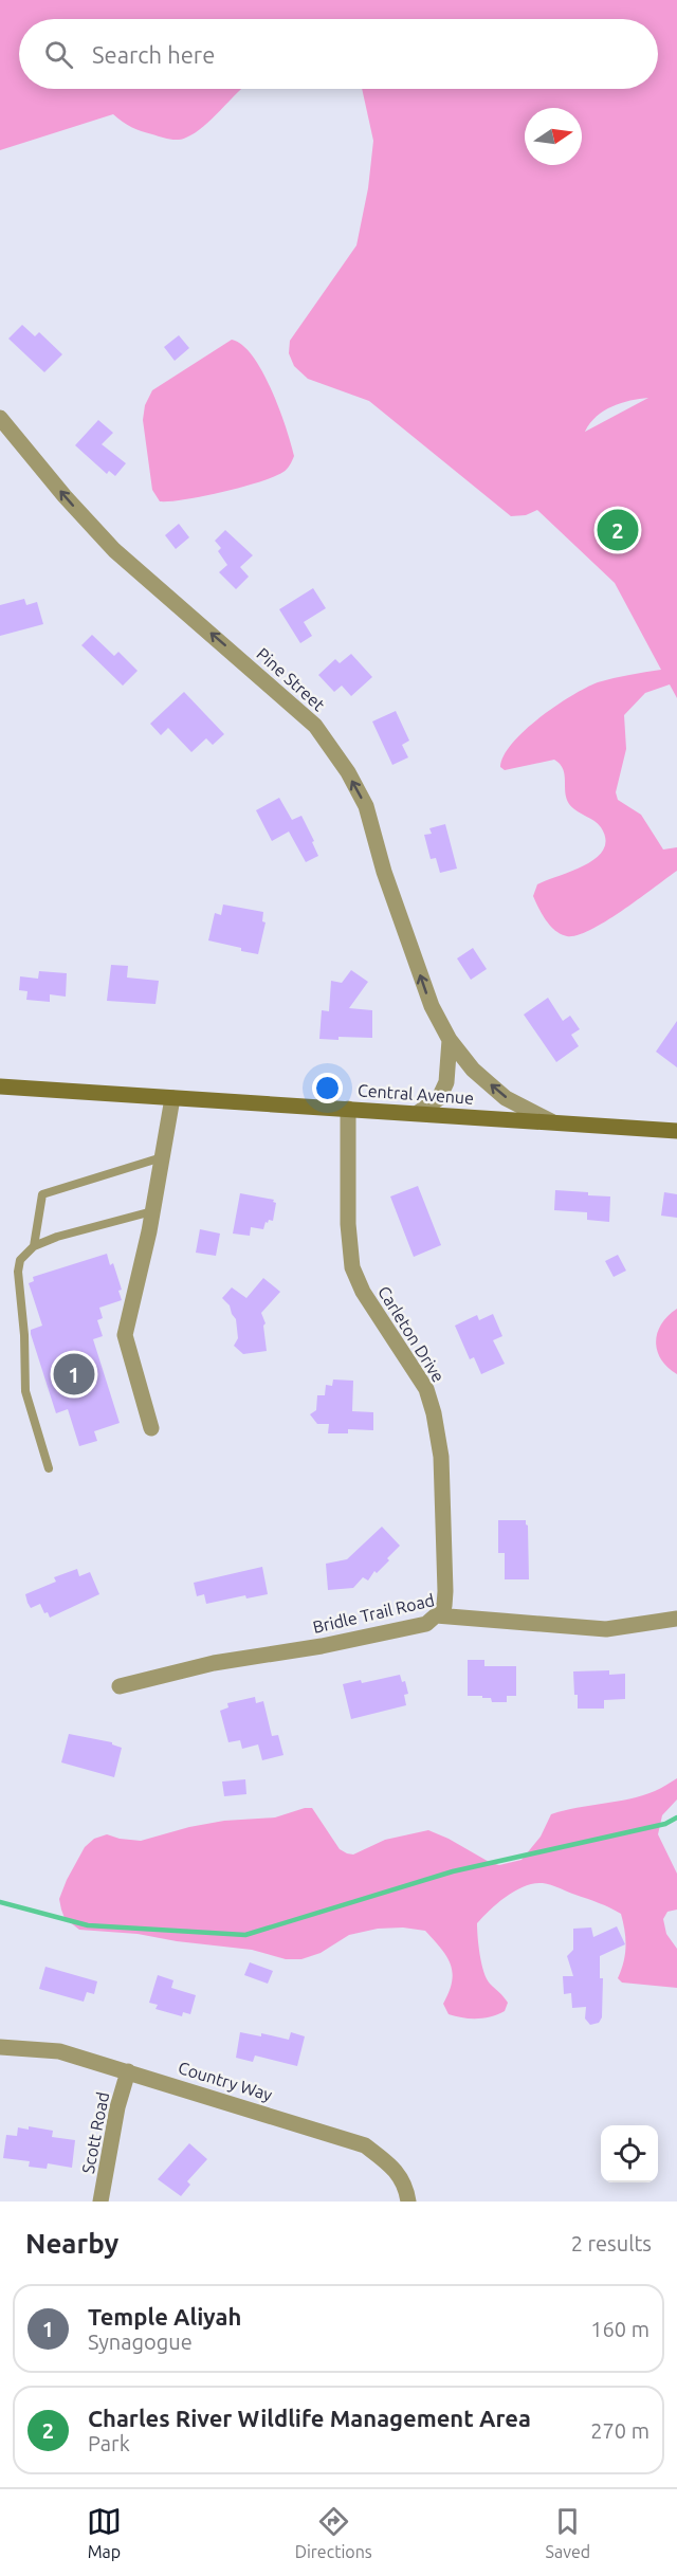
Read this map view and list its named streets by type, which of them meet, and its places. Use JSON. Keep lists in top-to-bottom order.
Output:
{
  "streets": {
    "main road": ["Central Avenue"],
    "street": [
      "Pine Street",
      "Carleton Drive",
      "Bridle Trail Road",
      "Country Way",
      "Scott Road"
    ]
  },
  "crossings": [
    ["Pine Street", "Central Avenue"],
    ["Central Avenue", "Carleton Drive"],
    ["Carleton Drive", "Bridle Trail Road"],
    ["Country Way", "Scott Road"]
  ],
  "one_way": ["Pine Street"],
  "north": "right",
  "page": {
    "search": "Search here",
    "pins": ["2", "1"],
    "heading": ["Nearby", "2 results"],
    "list": [
      {
        "mark": "1",
        "name": "Temple Aliyah",
        "note": "Synagogue",
        "value": "160 m"
      },
      {
        "mark": "2",
        "name": "Charles River Wildlife Management Area",
        "note": "Park",
        "value": "270 m"
      }
    ],
    "nav": ["Map", "Directions", "Saved"]
  }
}
